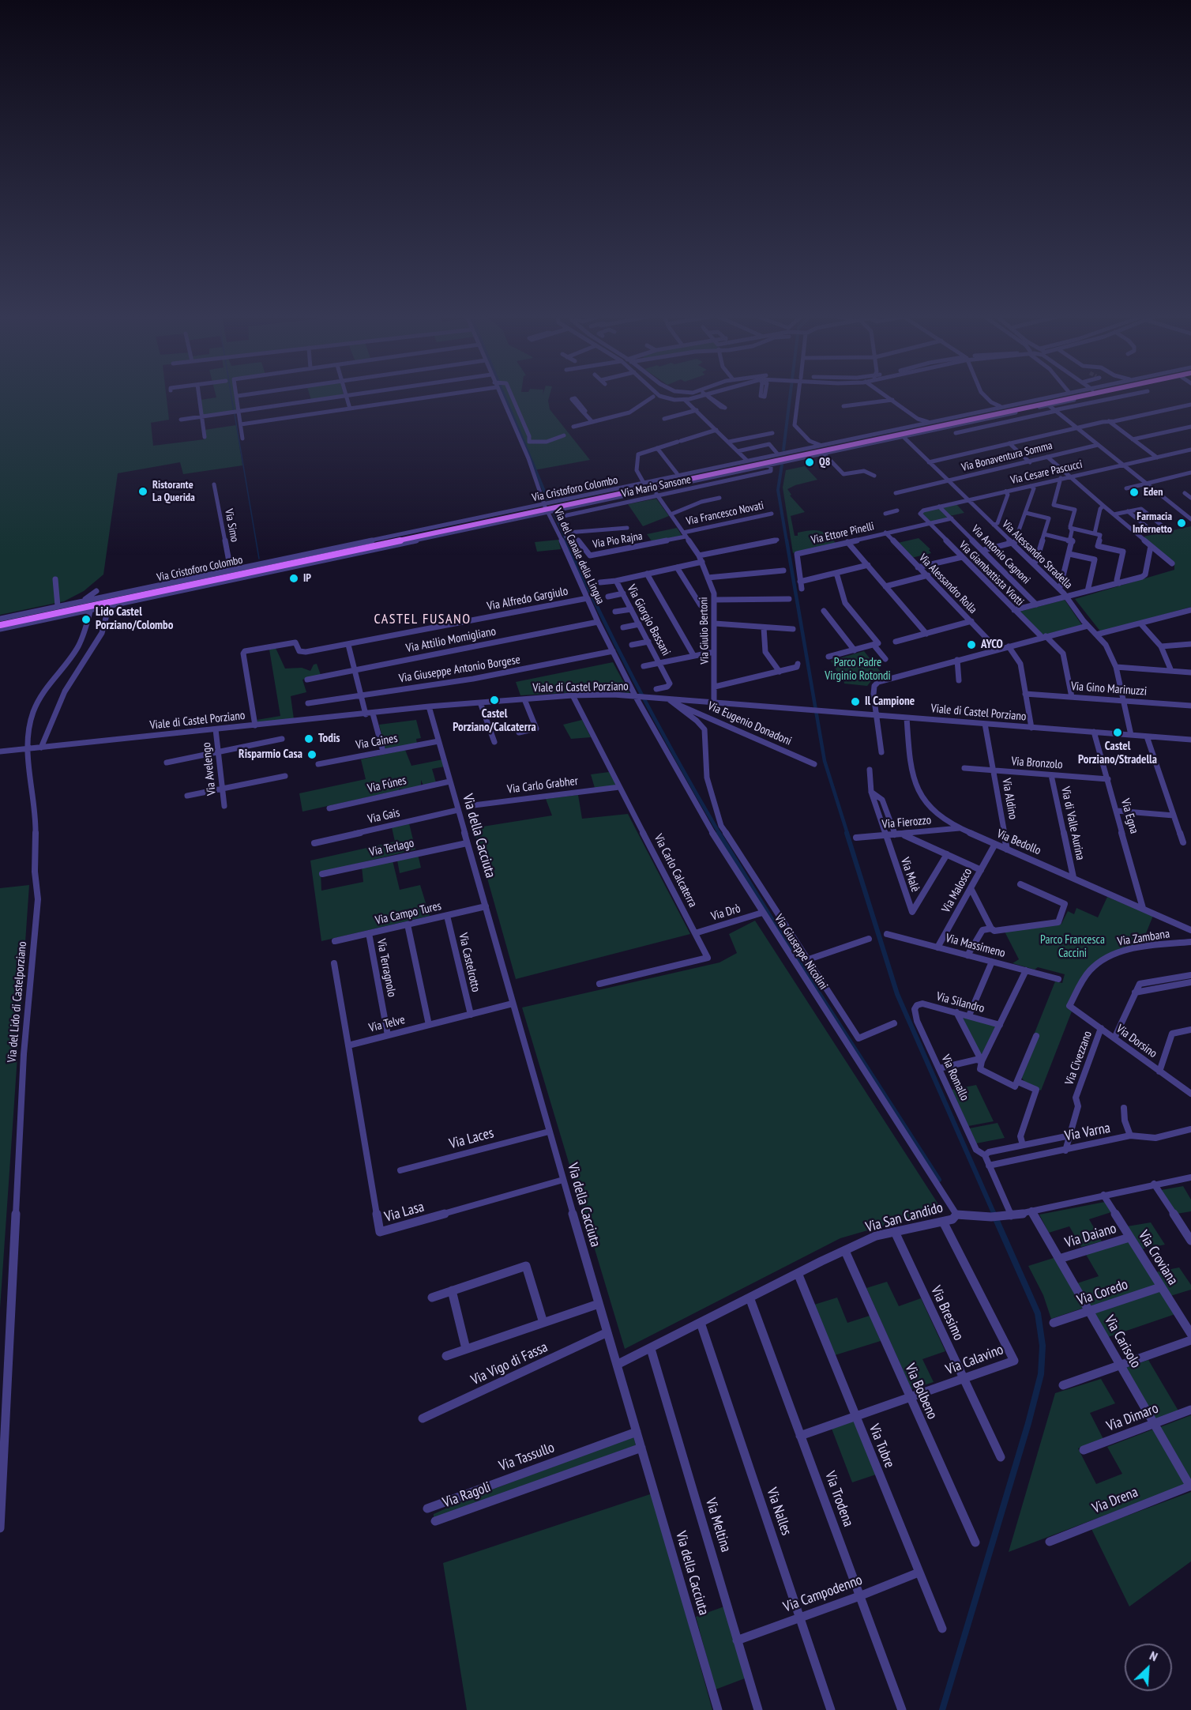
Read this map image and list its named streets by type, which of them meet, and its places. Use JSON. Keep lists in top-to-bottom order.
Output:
{
  "streets": {
    "main road": ["Via Cristoforo Colombo"],
    "street": [
      "Via Bonaventura Somma",
      "Via Cesare Pascucci",
      "Via Mario Sansone",
      "Via Francesco Novati",
      "Via Simo",
      "Via Ettore Pinelli",
      "Via Pio Rajna",
      "Via Antonio Cagnoni",
      "Via Alessandro Stradella",
      "Via del Canale della Lingua",
      "Via Giambattista Viotti",
      "Via Alessandro Rolla",
      "Via Alfredo Gargiulo",
      "Via Giorgio Bassani",
      "Via Giulio Bertoni",
      "Via Attilio Momigliano",
      "Via Giuseppe Antonio Borgese",
      "Viale di Castel Porziano",
      "Via Gino Marinuzzi",
      "Via Eugenio Donadoni",
      "Via Caines",
      "Via Bronzolo",
      "Via Avelengo",
      "Via Fúnes",
      "Via Carlo Grabher",
      "Via Aldino",
      "Via Gais",
      "Via Egna",
      "Via Fierozzo",
      "Via di Valle Aurina",
      "Via della Cacciuta",
      "Via Bedollo",
      "Via Terlago",
      "Via Carlo Calcaterra",
      "Via Malè",
      "Via Malosco",
      "Via Drò",
      "Via Campo Tures",
      "Via Zambana",
      "Via Massimeno",
      "Via Giuseppe Nicolini",
      "Via Castelrotto",
      "Via Terragnolo",
      "Via del Lido di Castelporziano",
      "Via Silandro",
      "Via Telve",
      "Via Dorsino",
      "Via Civezzano",
      "Via Romallo",
      "Via Varna",
      "Via Laces",
      "Via Lasa",
      "Via San Candido",
      "Via Daiano",
      "Via Croviana",
      "Via Coredo",
      "Via Bresimo",
      "Via Carisolo",
      "Via Calavino",
      "Via Vigo di Fassa",
      "Via Bolbeno",
      "Via Dimaro",
      "Via Tubre",
      "Via Tassullo",
      "Via Ragoli",
      "Via Trodena",
      "Via Drena",
      "Via Nalles",
      "Via Meltina",
      "Via Campodenno"
    ]
  },
  "crossings": [
    ["Via Bonaventura Somma", "Via Alessandro Stradella"],
    ["Via Cesare Pascucci", "Via Ettore Pinelli"],
    ["Via Cesare Pascucci", "Via Antonio Cagnoni"],
    ["Via Cesare Pascucci", "Via Alessandro Stradella"],
    ["Via Cesare Pascucci", "Via Giambattista Viotti"],
    ["Via Mario Sansone", "Via Cristoforo Colombo"],
    ["Via Mario Sansone", "Via Pio Rajna"],
    ["Via Mario Sansone", "Via Giulio Bertoni"],
    ["Via Cristoforo Colombo", "Via Simo"],
    ["Via Cristoforo Colombo", "Via Alessandro Stradella"],
    ["Via Cristoforo Colombo", "Via del Canale della Lingua"],
    ["Via Cristoforo Colombo", "Via Giulio Bertoni"],
    ["Via Cristoforo Colombo", "Via del Lido di Castelporziano"],
    ["Via Francesco Novati", "Via Pio Rajna"],
    ["Via Francesco Novati", "Via Giulio Bertoni"],
    ["Via Ettore Pinelli", "Via Antonio Cagnoni"],
    ["Via Ettore Pinelli", "Via Giambattista Viotti"],
    ["Via Ettore Pinelli", "Via Alessandro Rolla"],
    ["Via Pio Rajna", "Via Giulio Bertoni"],
    ["Via Alessandro Stradella", "Viale di Castel Porziano"],
    ["Via Alessandro Stradella", "Via Gino Marinuzzi"],
    ["Via del Canale della Lingua", "Via Alfredo Gargiulo"],
    ["Via del Canale della Lingua", "Via Attilio Momigliano"],
    ["Via del Canale della Lingua", "Via Giuseppe Antonio Borgese"],
    ["Via del Canale della Lingua", "Viale di Castel Porziano"],
    ["Via del Canale della Lingua", "Via Giuseppe Nicolini"],
    ["Via Giambattista Viotti", "Via Gino Marinuzzi"],
    ["Via Alfredo Gargiulo", "Viale di Castel Porziano"],
    ["Via Giorgio Bassani", "Via Giulio Bertoni"],
    ["Via Giulio Bertoni", "Viale di Castel Porziano"],
    ["Viale di Castel Porziano", "Via Avelengo"],
    ["Viale di Castel Porziano", "Via Aldino"],
    ["Viale di Castel Porziano", "Via Egna"],
    ["Viale di Castel Porziano", "Via della Cacciuta"],
    ["Viale di Castel Porziano", "Via Bedollo"],
    ["Viale di Castel Porziano", "Via Carlo Calcaterra"],
    ["Viale di Castel Porziano", "Via Giuseppe Nicolini"],
    ["Viale di Castel Porziano", "Via del Lido di Castelporziano"],
    ["Via Caines", "Via della Cacciuta"],
    ["Via Bronzolo", "Via Aldino"],
    ["Via Bronzolo", "Via Egna"],
    ["Via Bronzolo", "Via di Valle Aurina"],
    ["Via Fúnes", "Via della Cacciuta"],
    ["Via Carlo Grabher", "Via Carlo Calcaterra"],
    ["Via Aldino", "Via Bedollo"],
    ["Via Gais", "Via della Cacciuta"],
    ["Via Egna", "Via Bedollo"],
    ["Via Fierozzo", "Via Bedollo"],
    ["Via Fierozzo", "Via Malè"],
    ["Via di Valle Aurina", "Via Bedollo"],
    ["Via della Cacciuta", "Via Terlago"],
    ["Via della Cacciuta", "Via Campo Tures"],
    ["Via della Cacciuta", "Via Telve"],
    ["Via della Cacciuta", "Via Laces"],
    ["Via della Cacciuta", "Via Lasa"],
    ["Via della Cacciuta", "Via San Candido"],
    ["Via della Cacciuta", "Via Vigo di Fassa"],
    ["Via della Cacciuta", "Via Tassullo"],
    ["Via della Cacciuta", "Via Ragoli"],
    ["Via Bedollo", "Via Malosco"],
    ["Via Carlo Calcaterra", "Via Drò"],
    ["Via Malosco", "Via Massimeno"],
    ["Via Drò", "Via Giuseppe Nicolini"],
    ["Via Campo Tures", "Via Castelrotto"],
    ["Via Campo Tures", "Via Terragnolo"],
    ["Via Zambana", "Via Dorsino"],
    ["Via Giuseppe Nicolini", "Via San Candido"],
    ["Via Castelrotto", "Via Telve"],
    ["Via Terragnolo", "Via Telve"],
    ["Via Silandro", "Via Romallo"],
    ["Via Telve", "Via Lasa"],
    ["Via Dorsino", "Via Civezzano"],
    ["Via Civezzano", "Via Varna"],
    ["Via Romallo", "Via Varna"],
    ["Via Romallo", "Via San Candido"],
    ["Via San Candido", "Via Croviana"],
    ["Via San Candido", "Via Bresimo"],
    ["Via San Candido", "Via Carisolo"],
    ["Via San Candido", "Via Calavino"],
    ["Via San Candido", "Via Bolbeno"],
    ["Via San Candido", "Via Tubre"],
    ["Via San Candido", "Via Trodena"],
    ["Via San Candido", "Via Nalles"],
    ["Via San Candido", "Via Meltina"],
    ["Via Daiano", "Via Croviana"],
    ["Via Daiano", "Via Carisolo"],
    ["Via Croviana", "Via Coredo"],
    ["Via Coredo", "Via Carisolo"],
    ["Via Bresimo", "Via Calavino"],
    ["Via Carisolo", "Via Dimaro"],
    ["Via Carisolo", "Via Drena"],
    ["Via Calavino", "Via Bolbeno"],
    ["Via Calavino", "Via Tubre"],
    ["Via Calavino", "Via Trodena"],
    ["Via Tubre", "Via Campodenno"],
    ["Via Trodena", "Via Campodenno"],
    ["Via Nalles", "Via Campodenno"],
    ["Via Meltina", "Via Campodenno"]
  ],
  "districts": ["CASTEL FUSANO"],
  "parks": ["Parco Padre Virginio Rotondi", "Parco Francesca Caccini"],
  "places": [
    "Q8",
    "Ristorante La Querida",
    "Eden",
    "Farmacia Infernetto",
    "IP",
    "Lido Castel Porziano/Colombo",
    "AYCO",
    "Castel Porziano/Calcaterra",
    "Il Campione",
    "Castel Porziano/Stradella",
    "Todis",
    "Risparmio Casa"
  ],
  "north": "top right"
}
